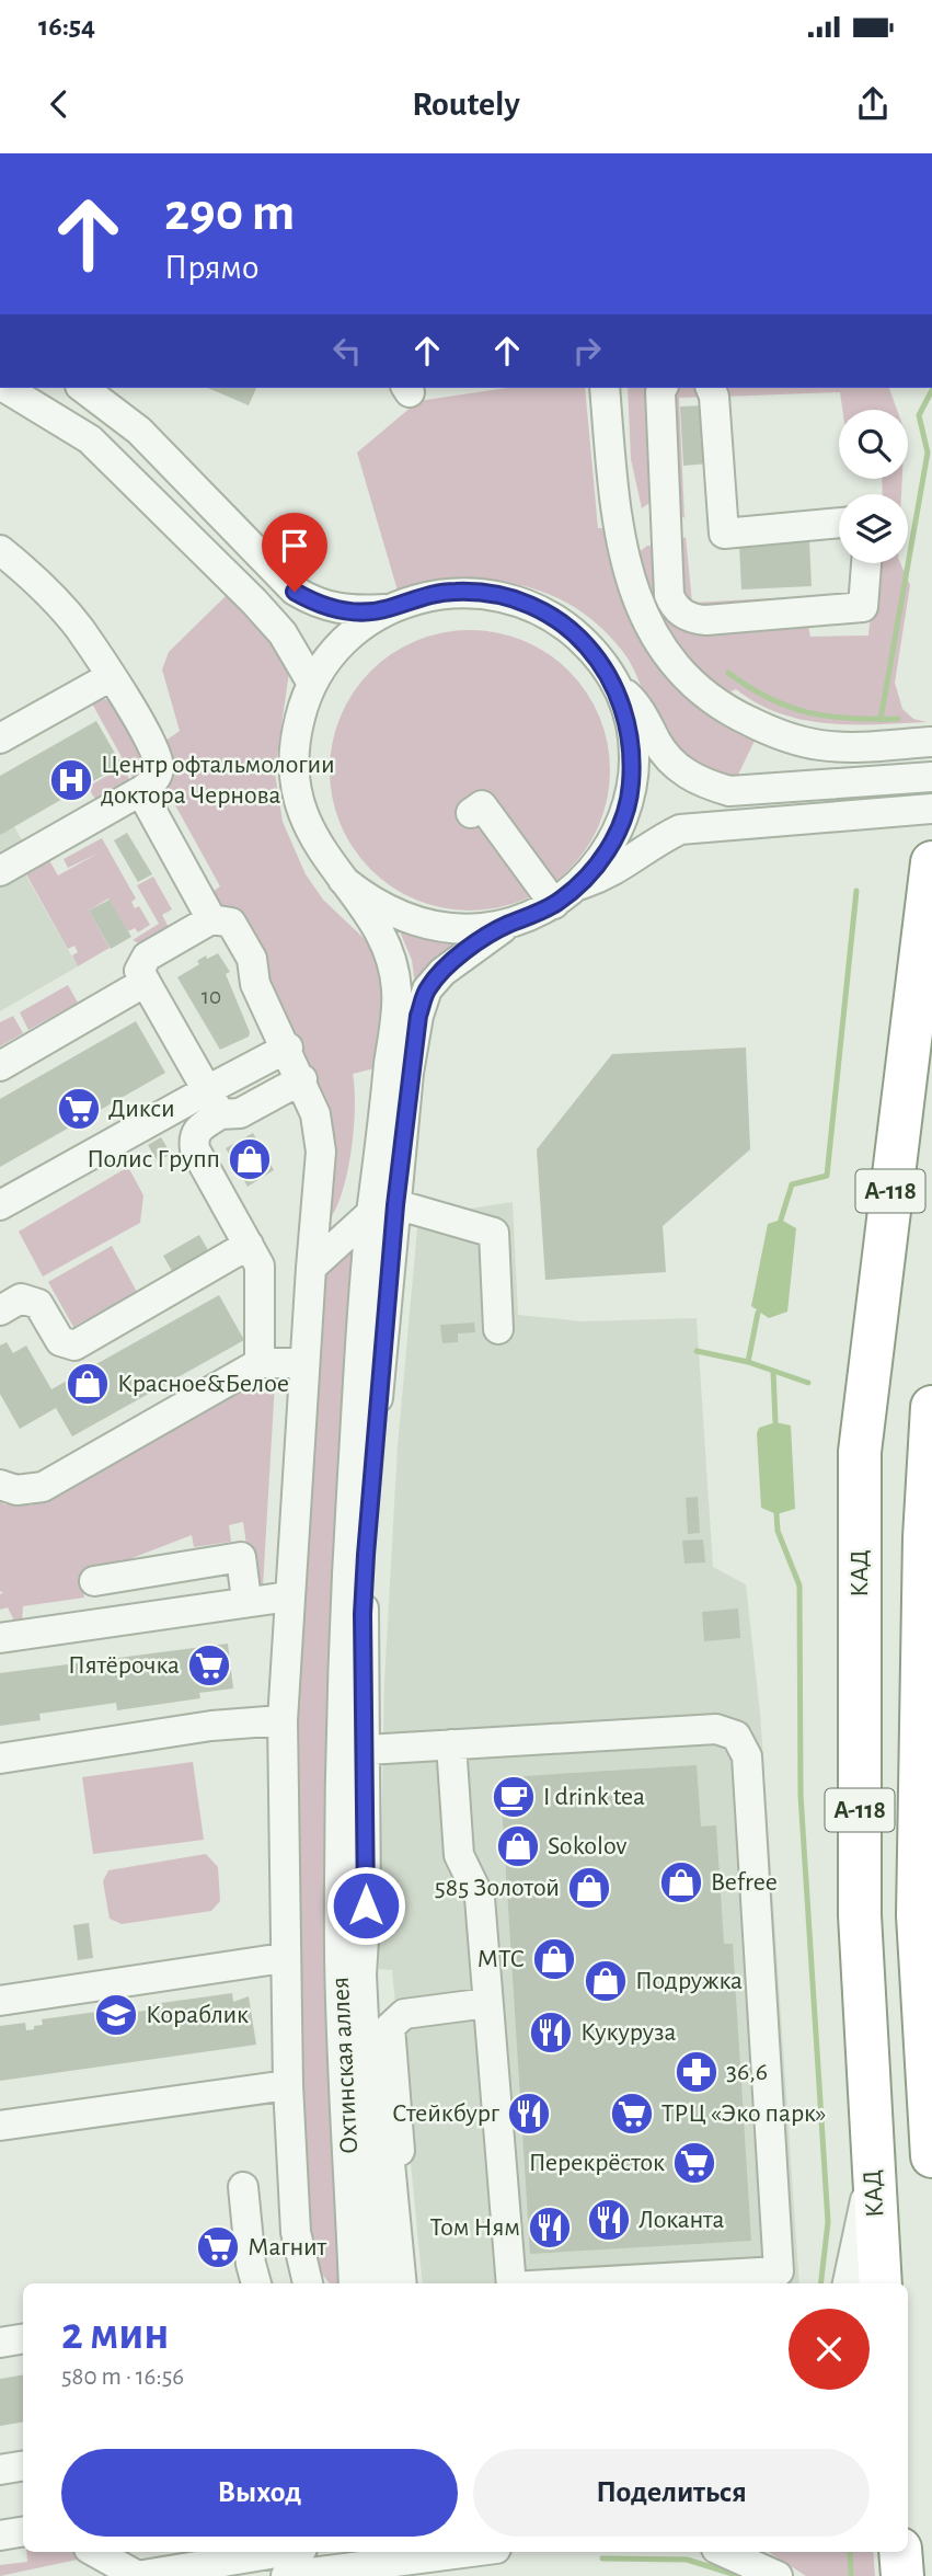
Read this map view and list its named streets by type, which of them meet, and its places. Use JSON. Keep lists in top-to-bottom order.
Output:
{
  "streets": {
    "highway": ["А-118", "КАД"],
    "street": ["Охтинская аллея"]
  },
  "places": {
    "hospital": ["Центр офтальмологии доктора Чернова"],
    "supermarket": [
      "Дикси",
      "Пятёрочка",
      "ТРЦ «Эко парк»",
      "Перекрёсток",
      "Магнит"
    ],
    "shop": [
      "Полис Групп",
      "Красное&Белое",
      "Sokolov",
      "Befree",
      "585 Золотой",
      "МТС",
      "Подружка"
    ],
    "cafe": ["I drink tea"],
    "school or university": ["Кораблик"],
    "restaurant": [
      "Кукуруза",
      "Стейкбург",
      "Локанта",
      "Том Ням"
    ],
    "pharmacy": ["36,6"]
  },
  "house_numbers": ["10"],
  "page": {
    "status": "16:54",
    "header": "Routely",
    "turn": ["290 m", "Прямо"],
    "heading": ["2 мин", "580 m · 16:56"],
    "buttons": ["Выход", "Поделиться"]
  }
}
